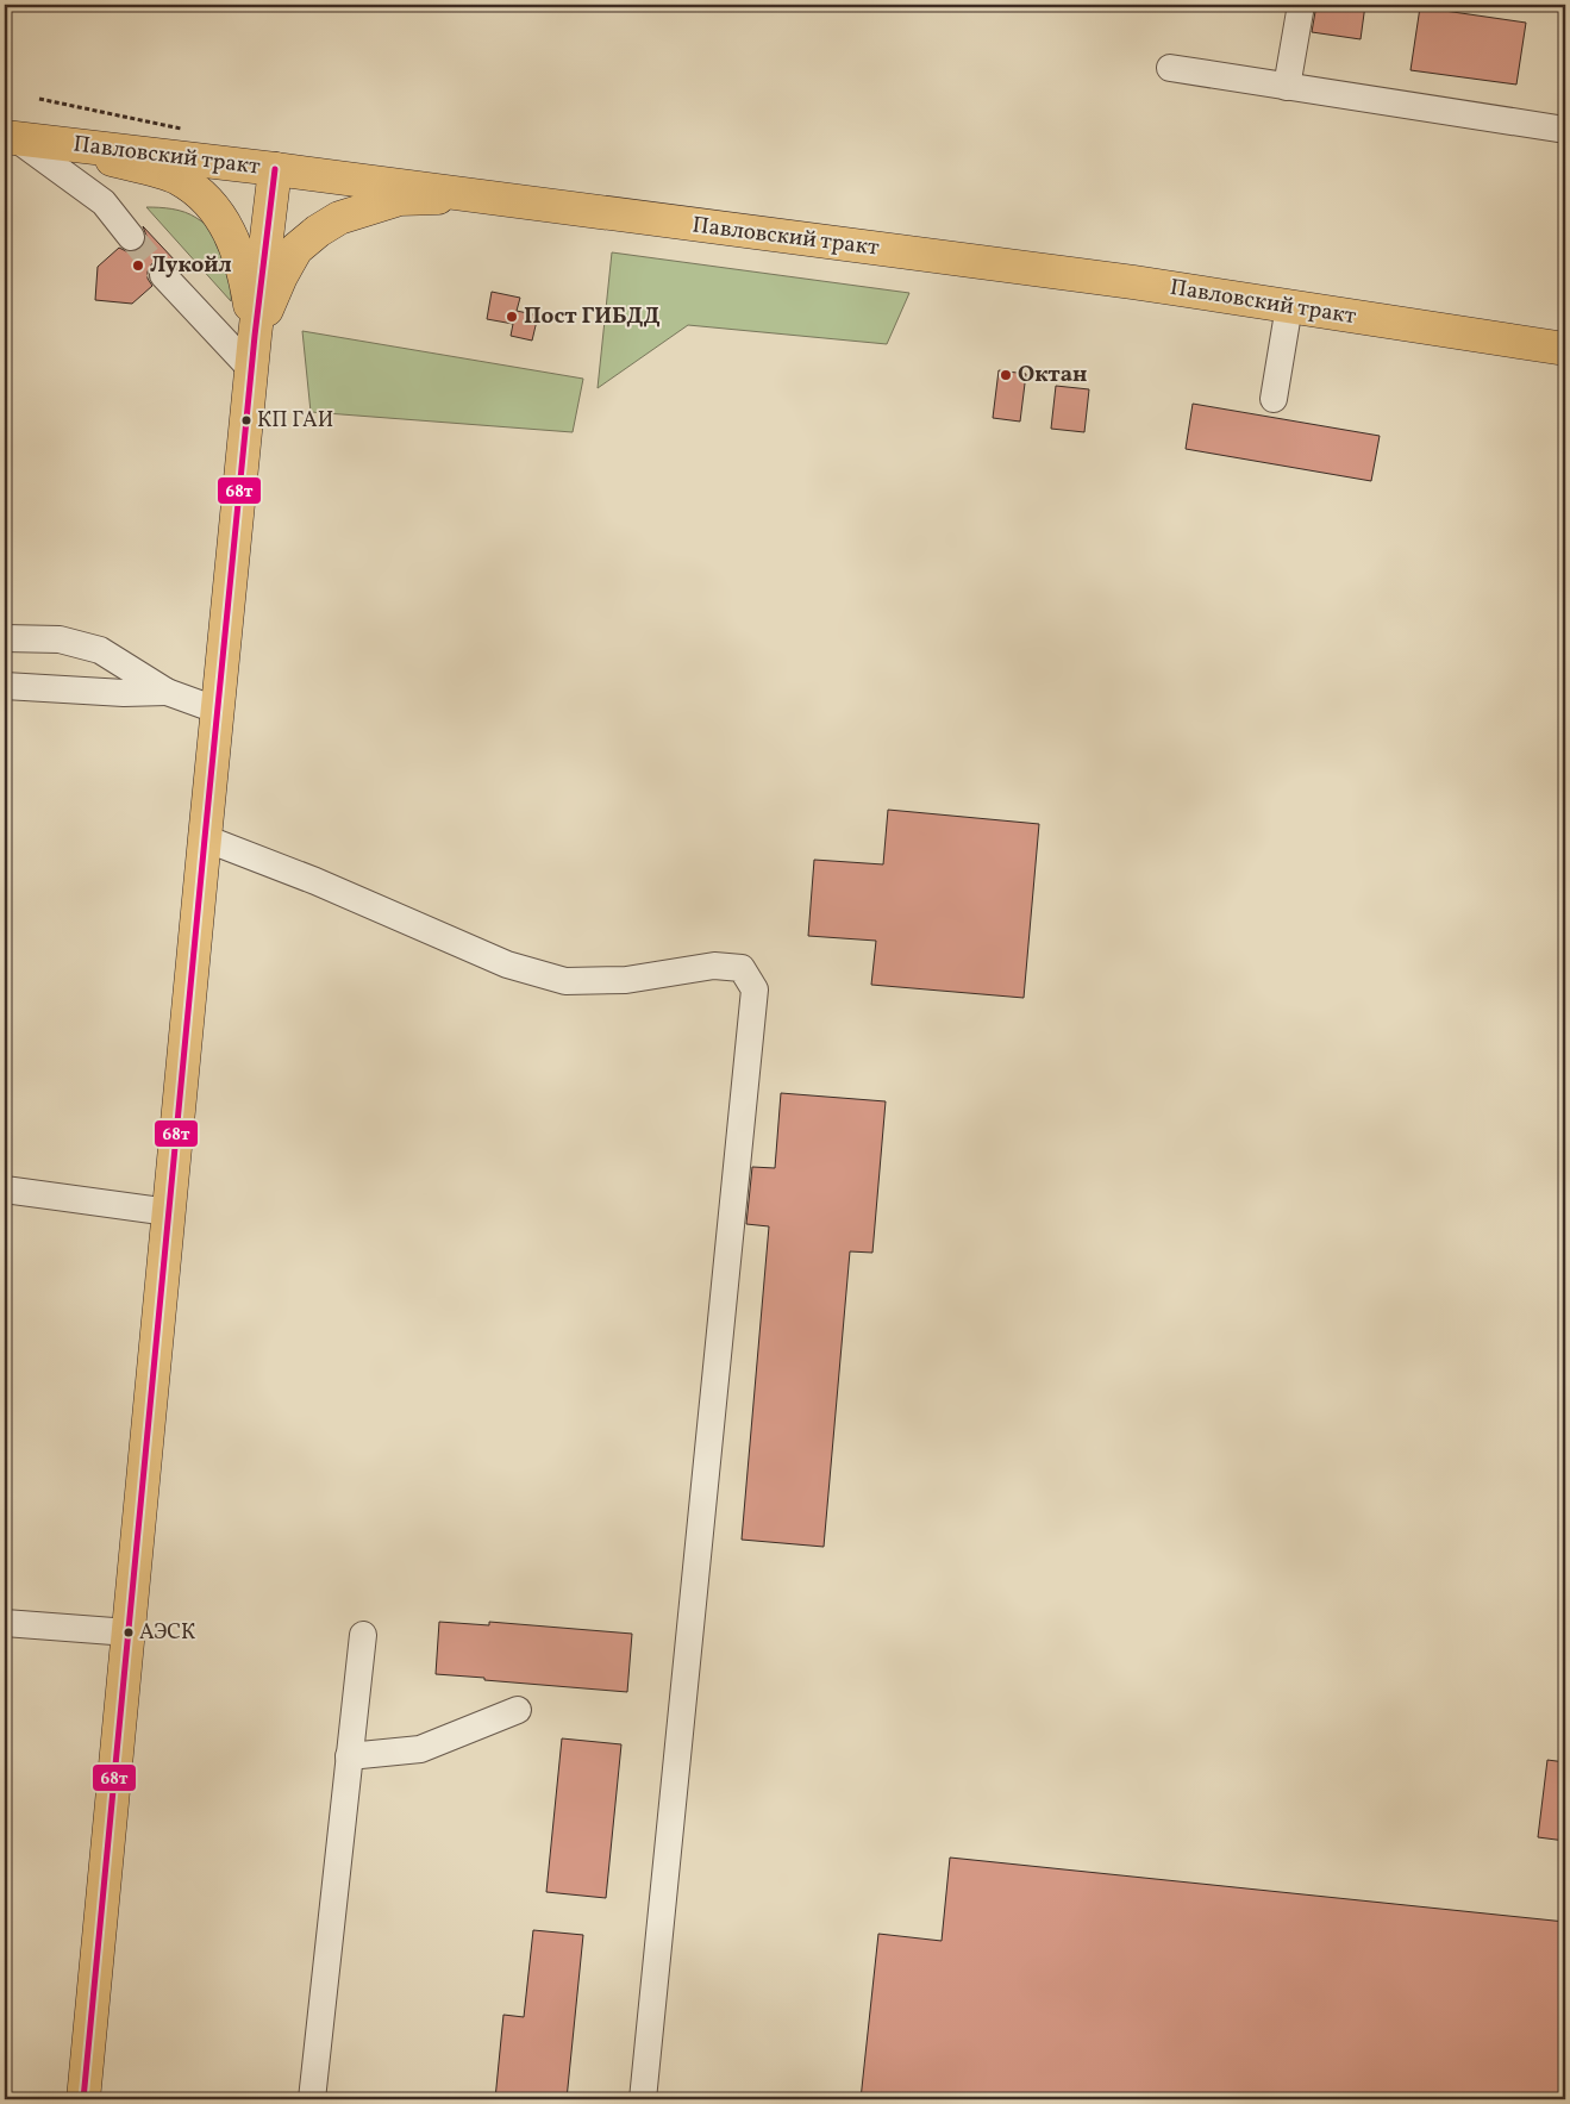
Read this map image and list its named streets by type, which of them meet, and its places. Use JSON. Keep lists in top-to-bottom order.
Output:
{
  "streets": {
    "main road": ["Павловский тракт"]
  },
  "places": [
    "Лукойл",
    "Пост ГИБДД",
    "Октан",
    "КП ГАИ",
    "АЭСК"
  ],
  "lines": ["transit line 68т"]
}
